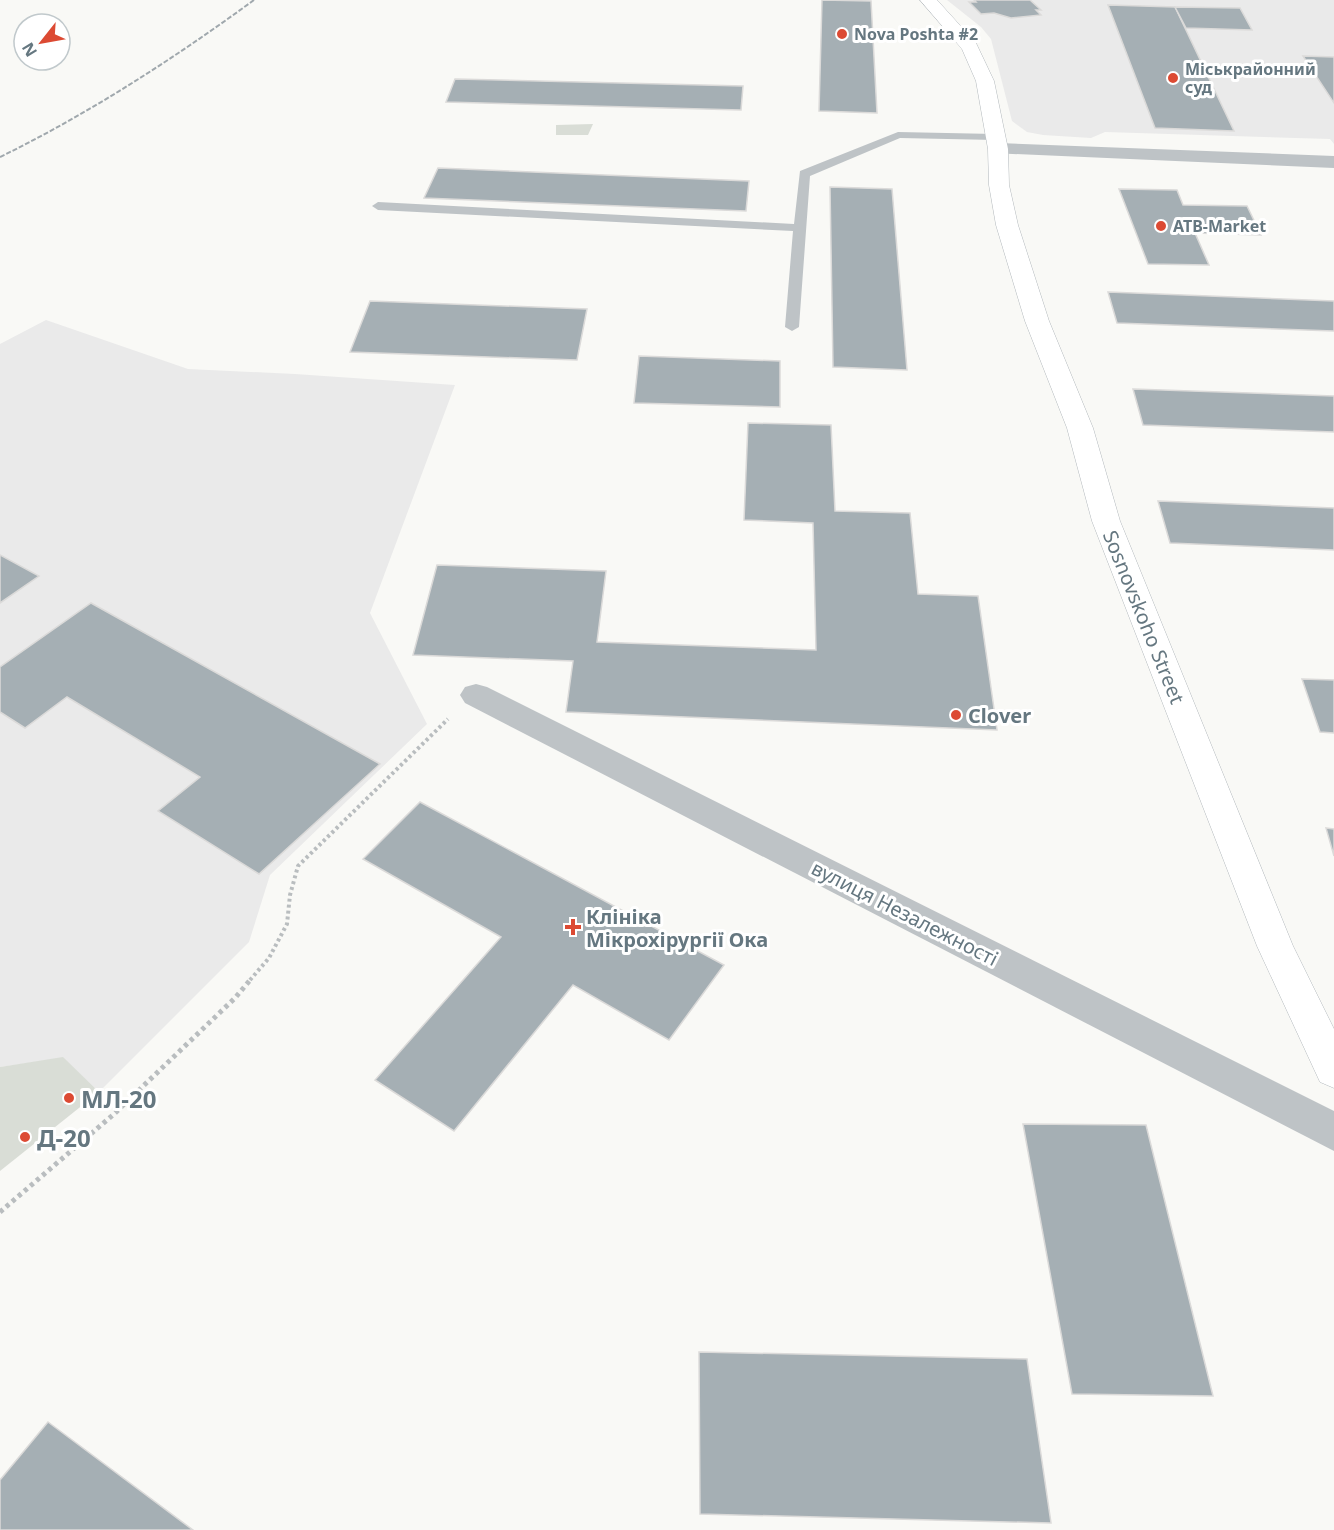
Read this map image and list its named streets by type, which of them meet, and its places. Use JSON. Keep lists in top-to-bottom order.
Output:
{
  "streets": {
    "street": ["Sosnovskoho Street", "вулиця Незалежності"]
  },
  "places": {
    "other": [
      "Nova Poshta #2",
      "Міськрайонний суд",
      "ATB-Market",
      "Clover",
      "МЛ-20",
      "Д-20"
    ],
    "health": ["Клініка Мікрохірургії Ока"]
  },
  "north": "bottom left"
}
